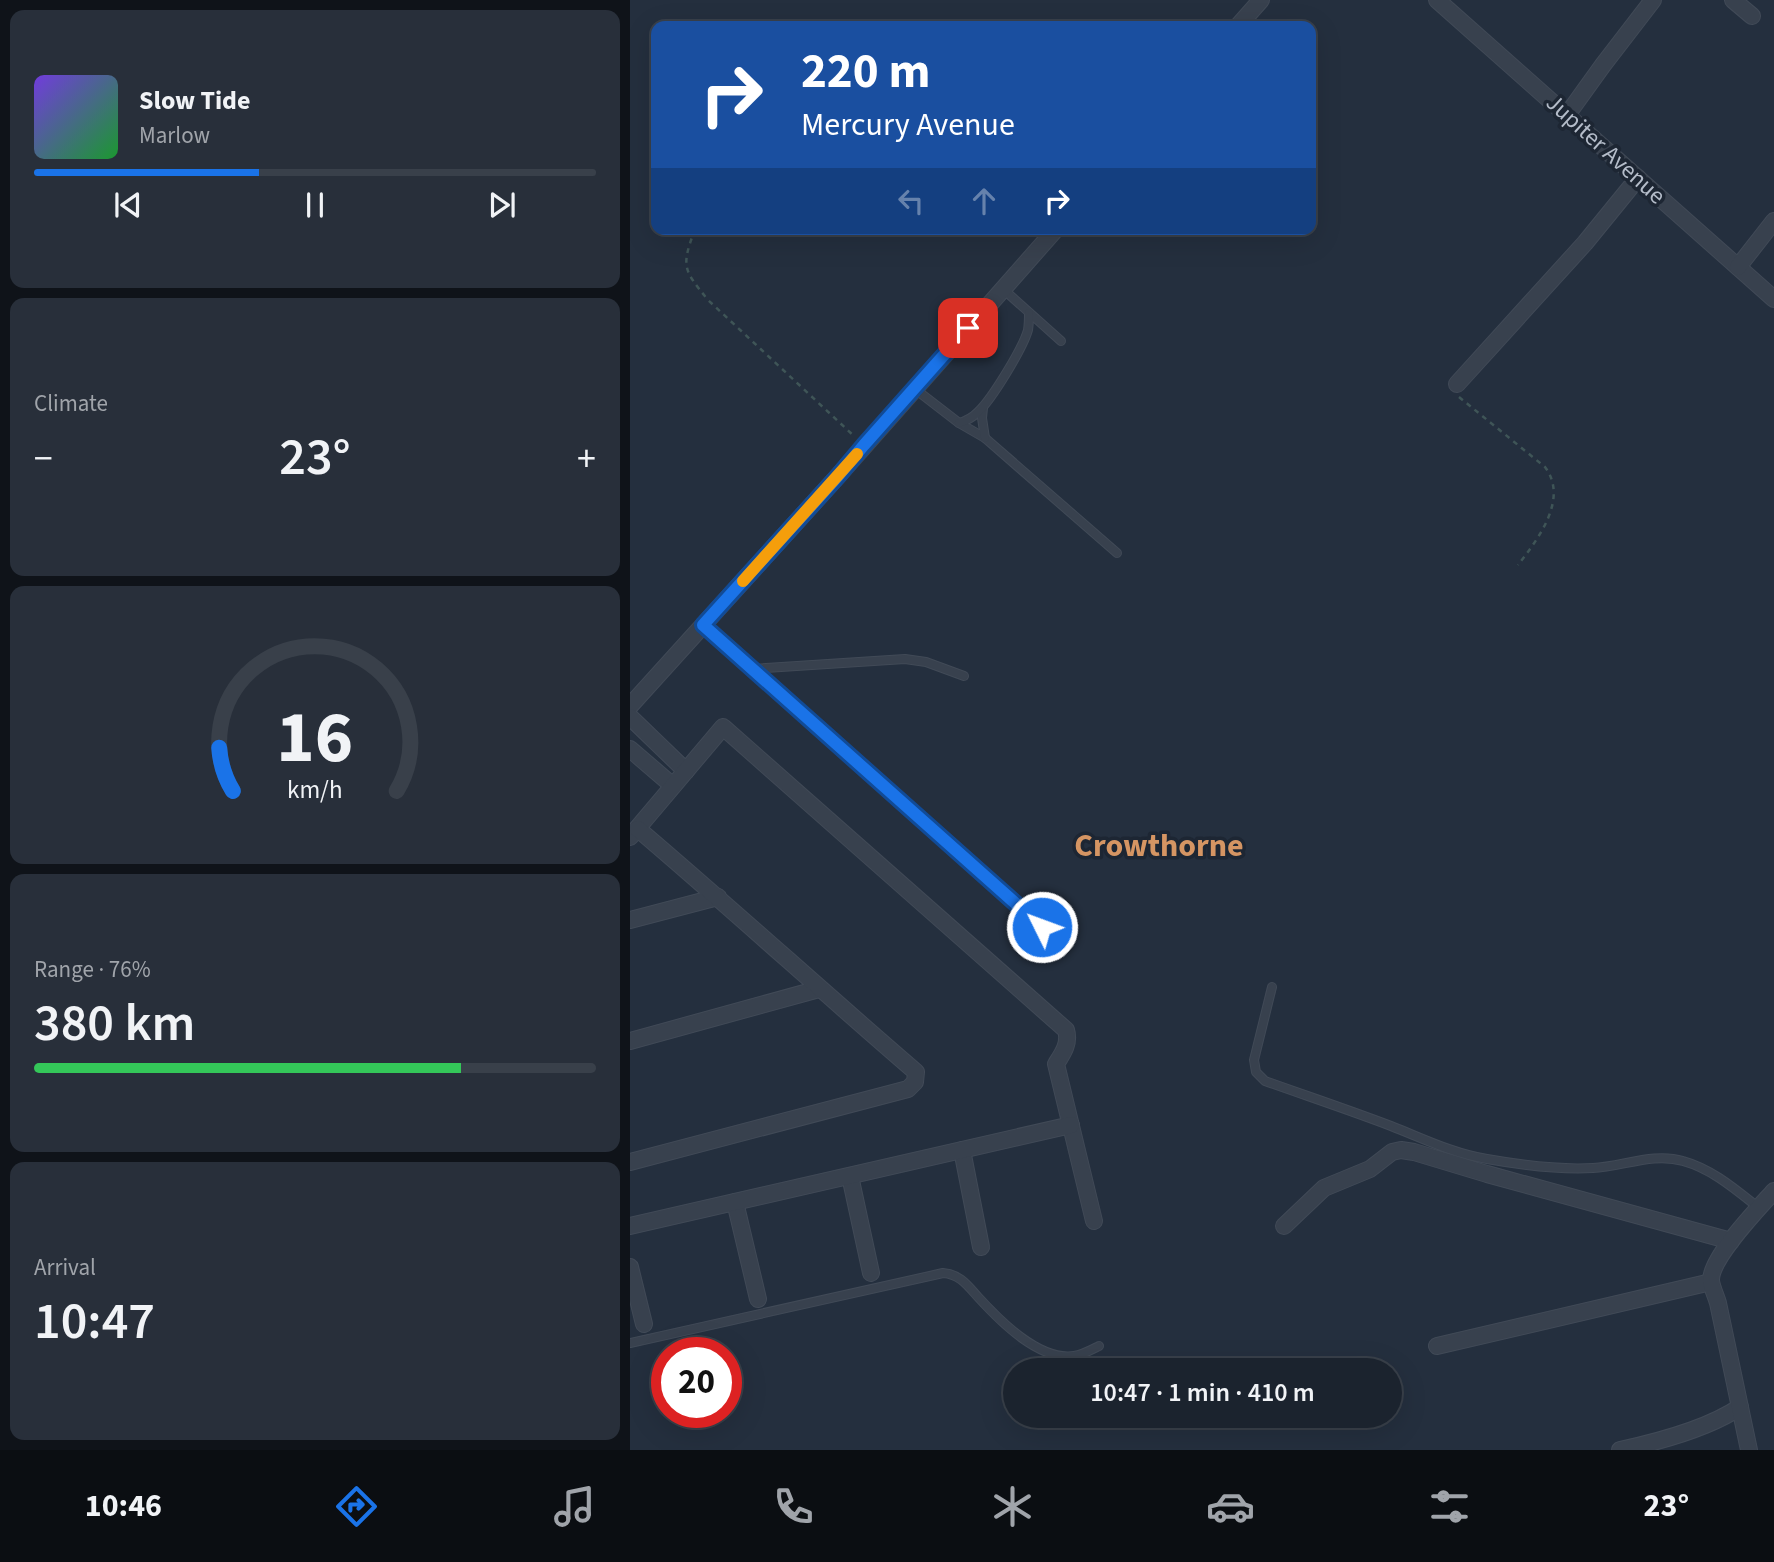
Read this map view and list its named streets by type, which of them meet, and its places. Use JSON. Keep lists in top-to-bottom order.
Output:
{
  "streets": {
    "street": ["Jupiter Avenue"]
  },
  "districts": ["Crowthorne"],
  "page": {
    "turn": ["220 m", "Mercury Avenue"],
    "song": ["Slow Tide", "Marlow"],
    "tile": [
      "Climate",
      ["Range · 76%", "380 km"],
      ["Arrival", "10:47"]
    ],
    "heat": ["−", "23°", "+"],
    "limit": "20",
    "trip": "10:47 · 1 min · 410 m",
    "tabs": ["10:46", "23°"],
    "gauge": ["16", "km/h"]
  }
}
